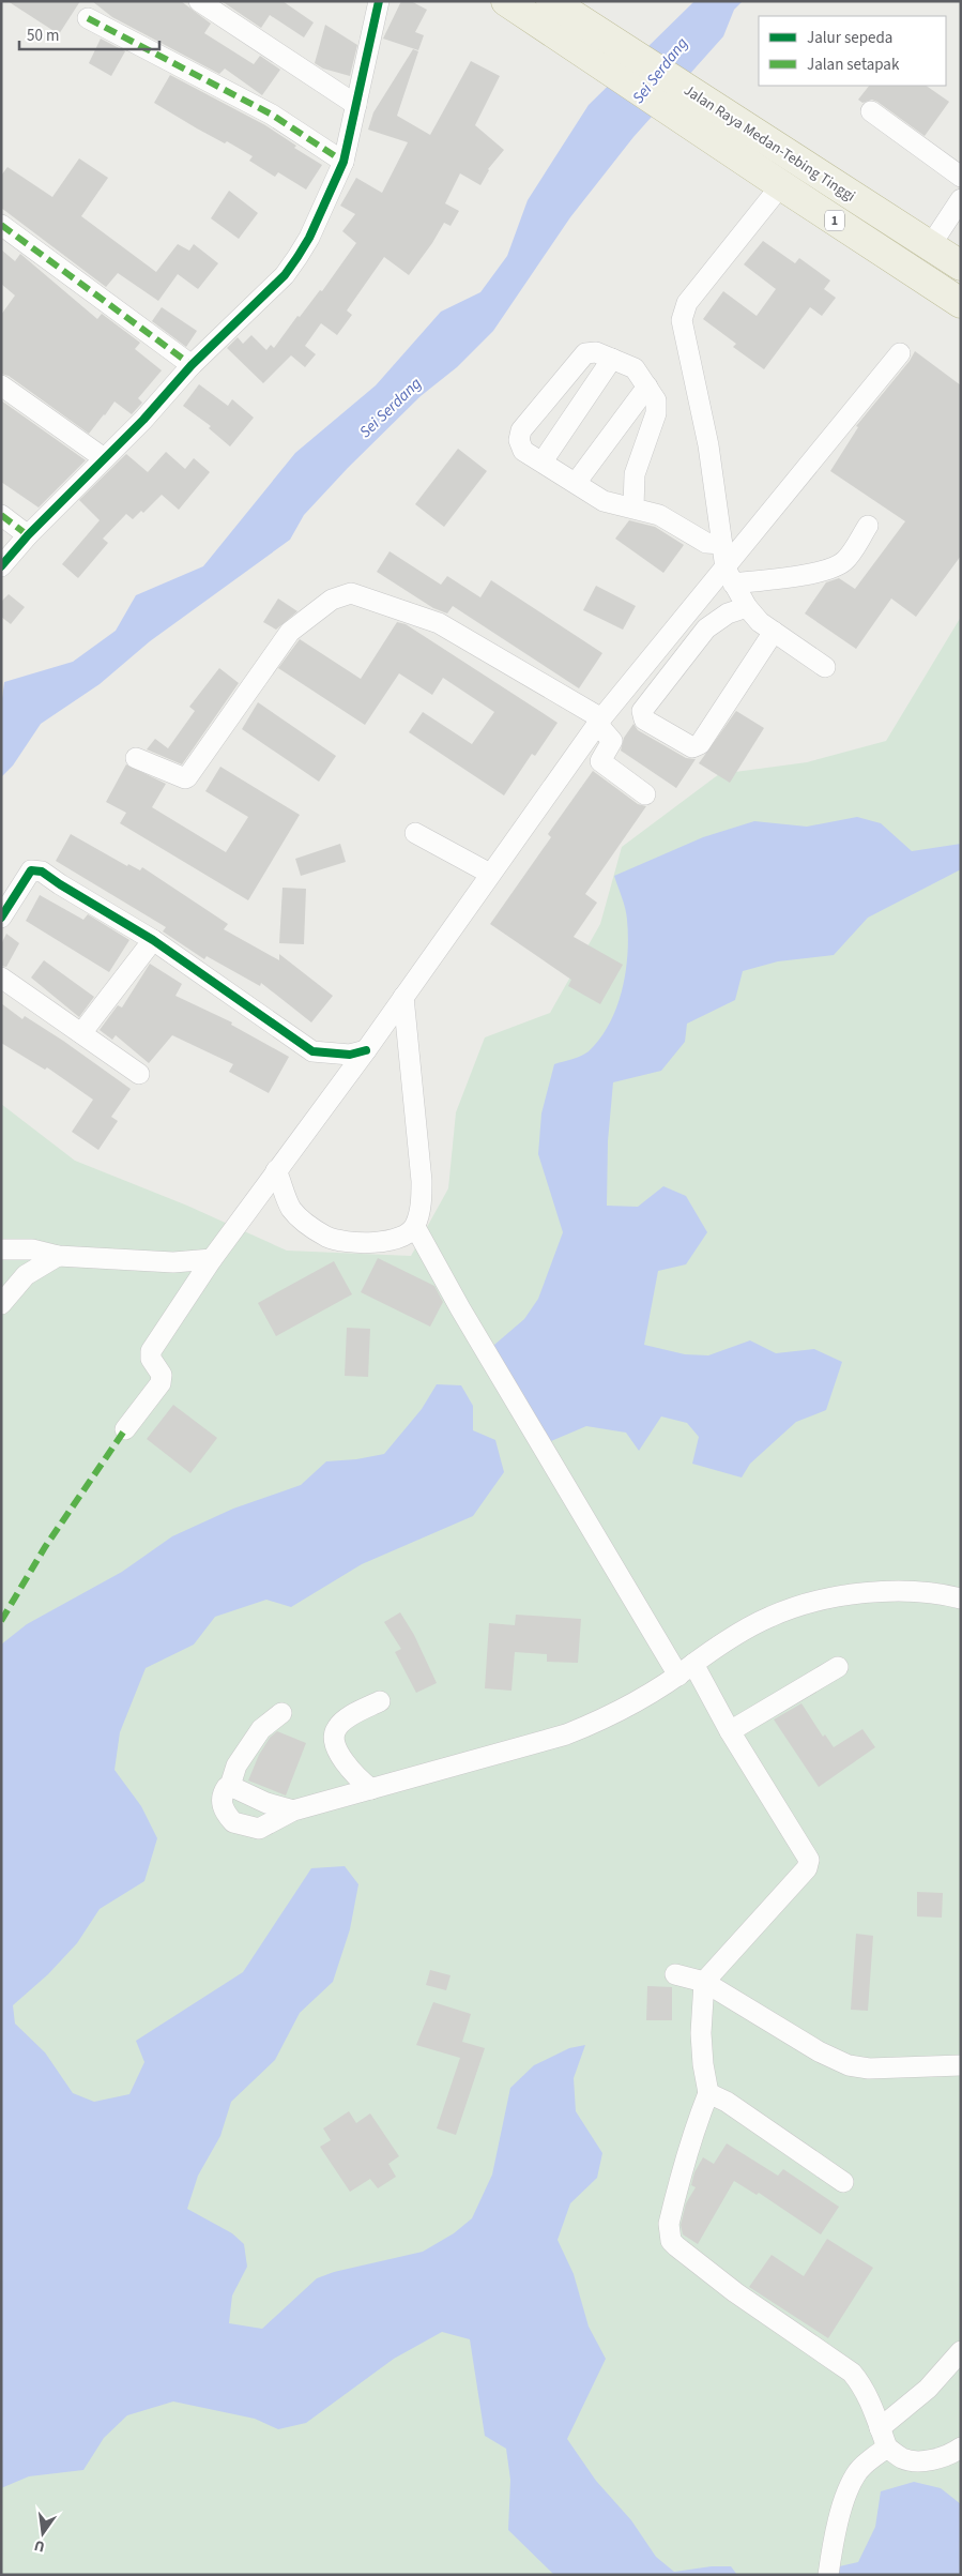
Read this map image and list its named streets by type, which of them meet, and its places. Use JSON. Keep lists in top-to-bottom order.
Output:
{
  "streets": {
    "highway": ["Jalan Raya Medan-Tebing Tinggi", "1"]
  },
  "water": ["Sei Serdang"],
  "legend": ["Jalur sepeda", "Jalan setapak"],
  "scale_bar": "50 m",
  "north": "bottom"
}
